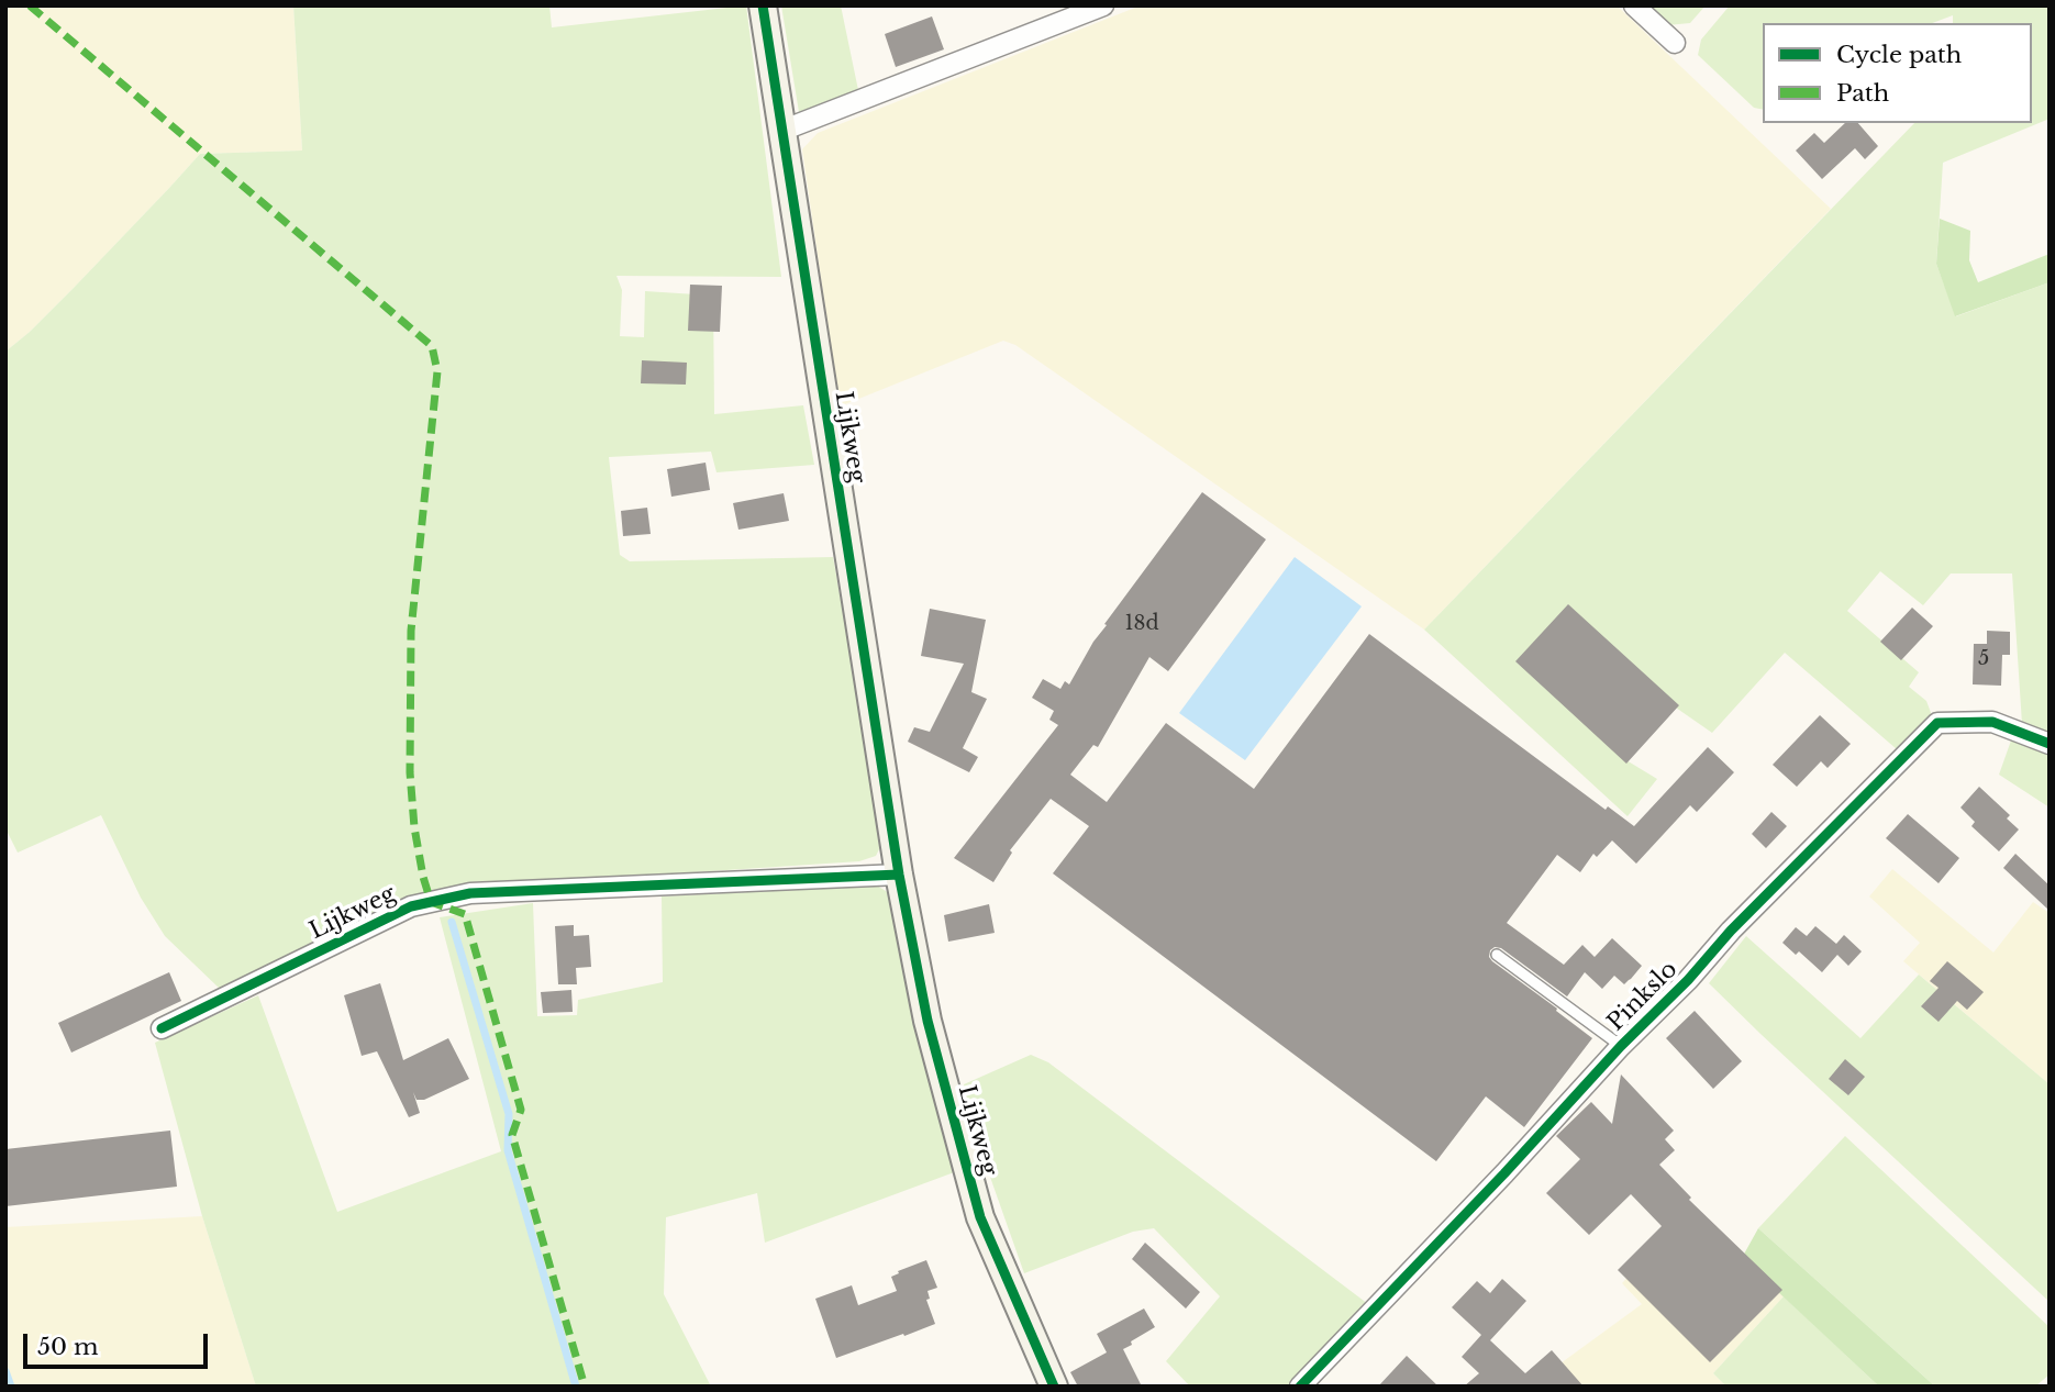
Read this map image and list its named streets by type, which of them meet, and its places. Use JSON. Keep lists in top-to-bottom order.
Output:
{
  "streets": {
    "street": ["Lijkweg", "Pinkslo"]
  },
  "house_numbers": ["18d", "5"],
  "legend": ["Cycle path", "Path"],
  "scale_bar": "50 m"
}
